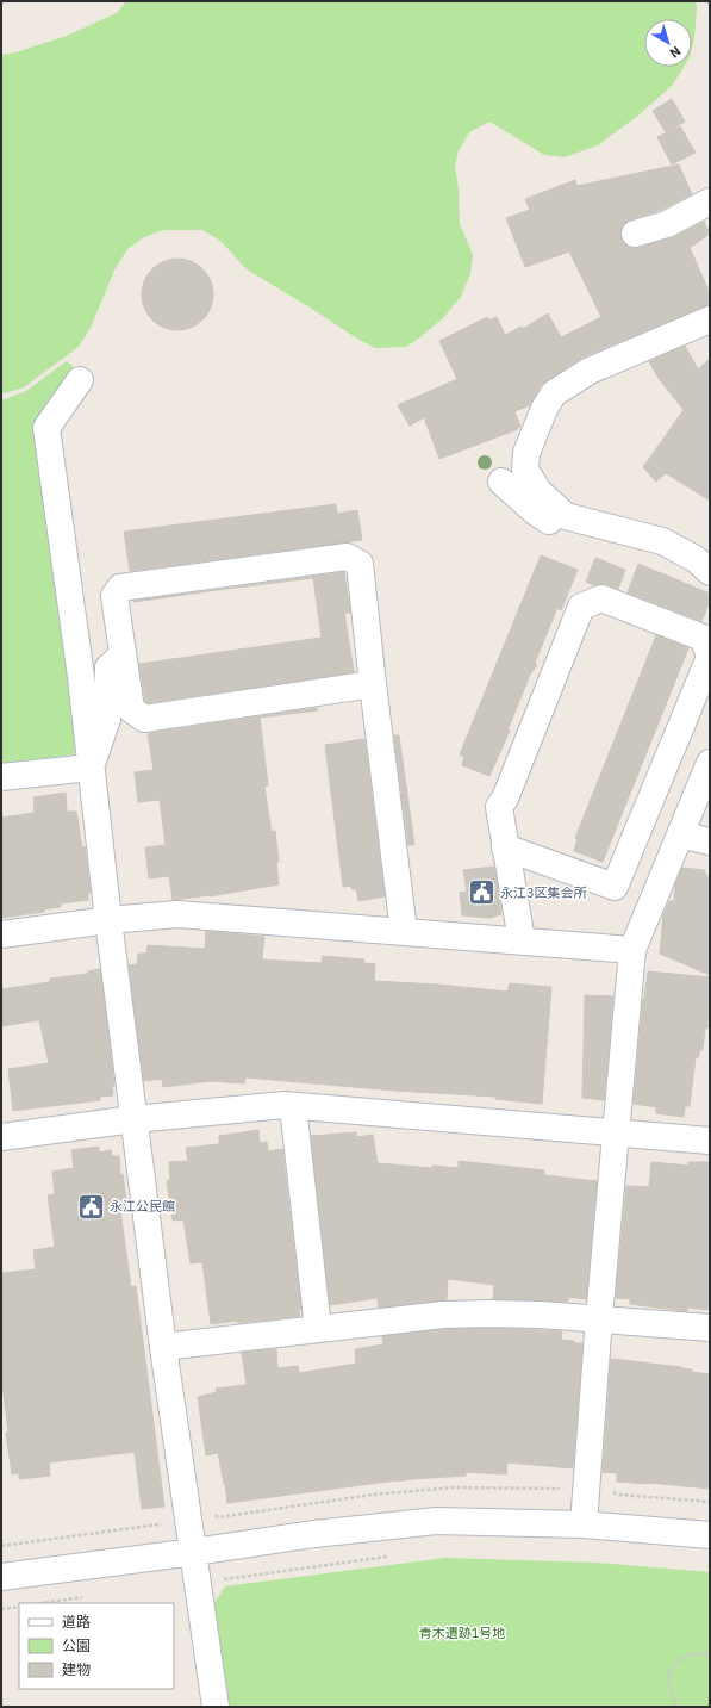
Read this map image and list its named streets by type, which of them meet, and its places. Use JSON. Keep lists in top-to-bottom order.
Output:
{
  "parks": ["青木遺跡1号地"],
  "places": {
    "public building": ["永江3区集会所", "永江公民館"]
  },
  "legend": ["道路", "公園", "建物"],
  "north": "bottom right"
}
